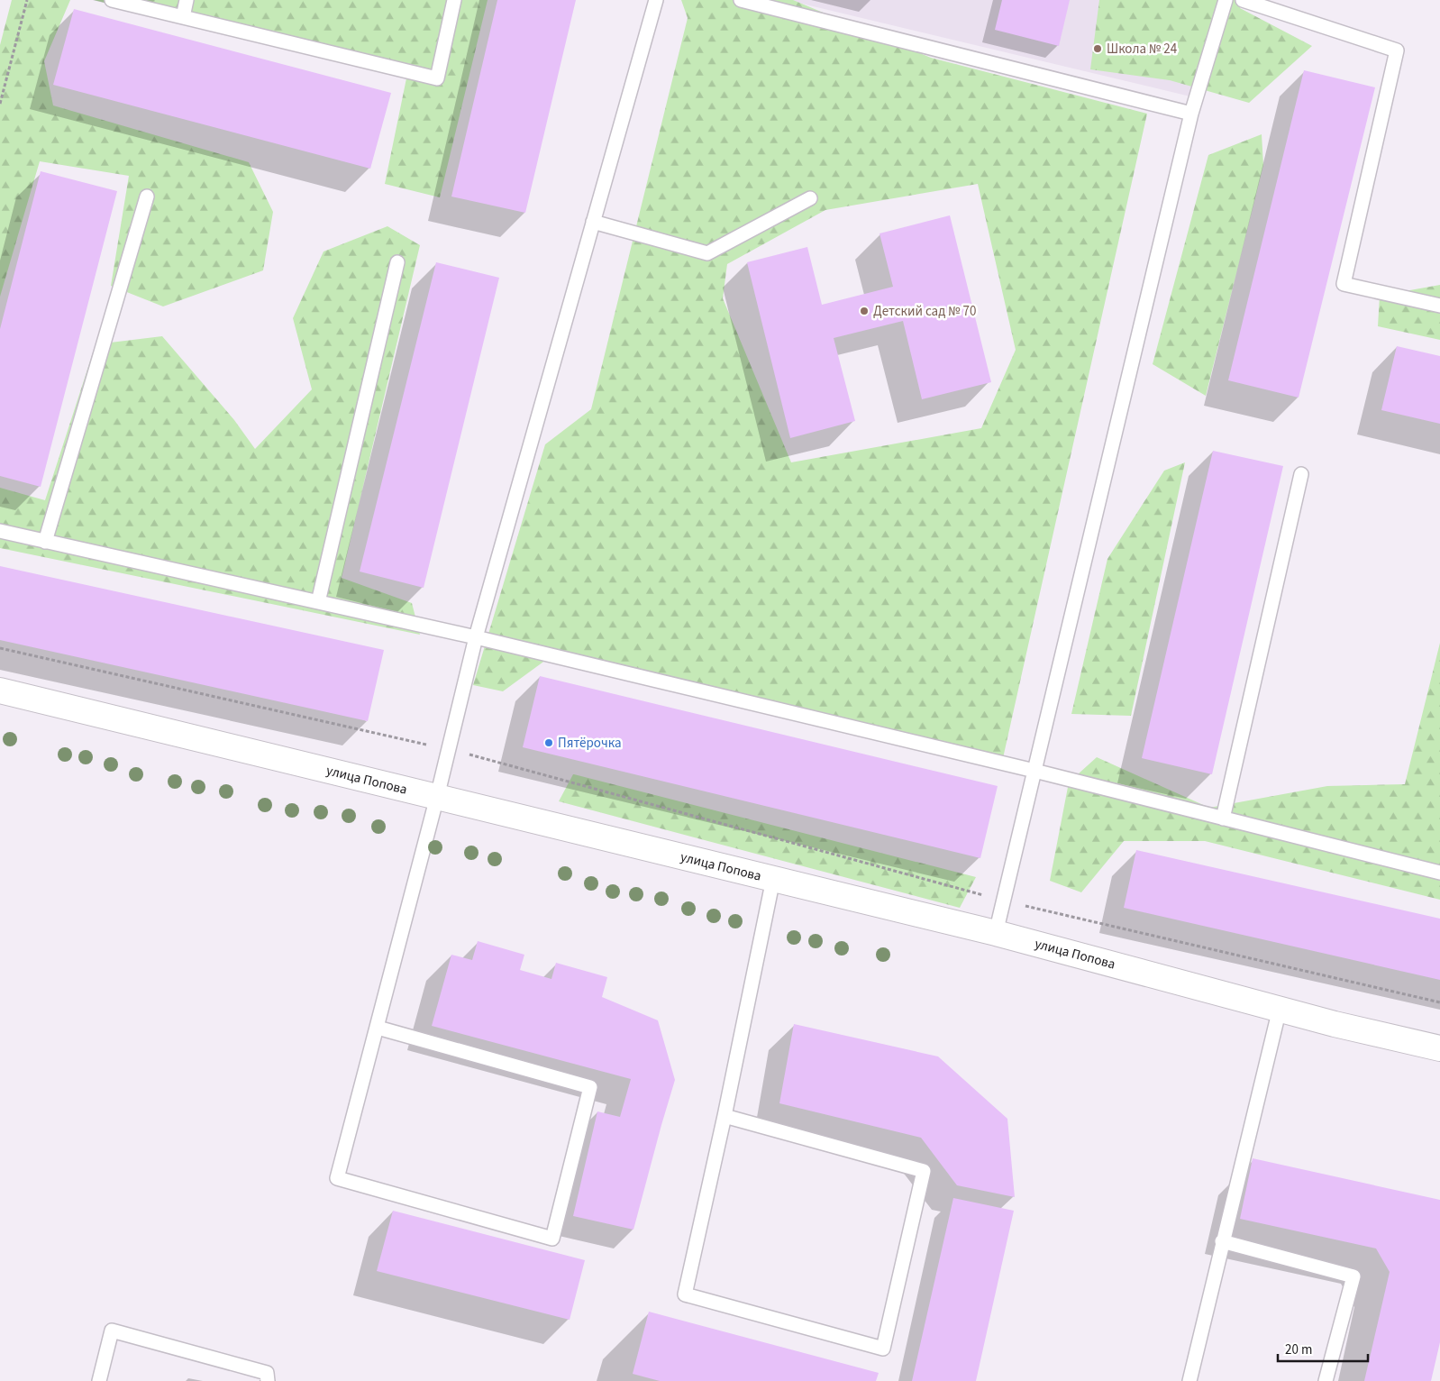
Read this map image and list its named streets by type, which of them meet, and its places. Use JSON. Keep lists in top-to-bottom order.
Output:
{
  "streets": {
    "street": ["улица Попова"]
  },
  "places": ["Школа № 24", "Детский сад № 70", "Пятёрочка"],
  "scale_bar": "20 m"
}
